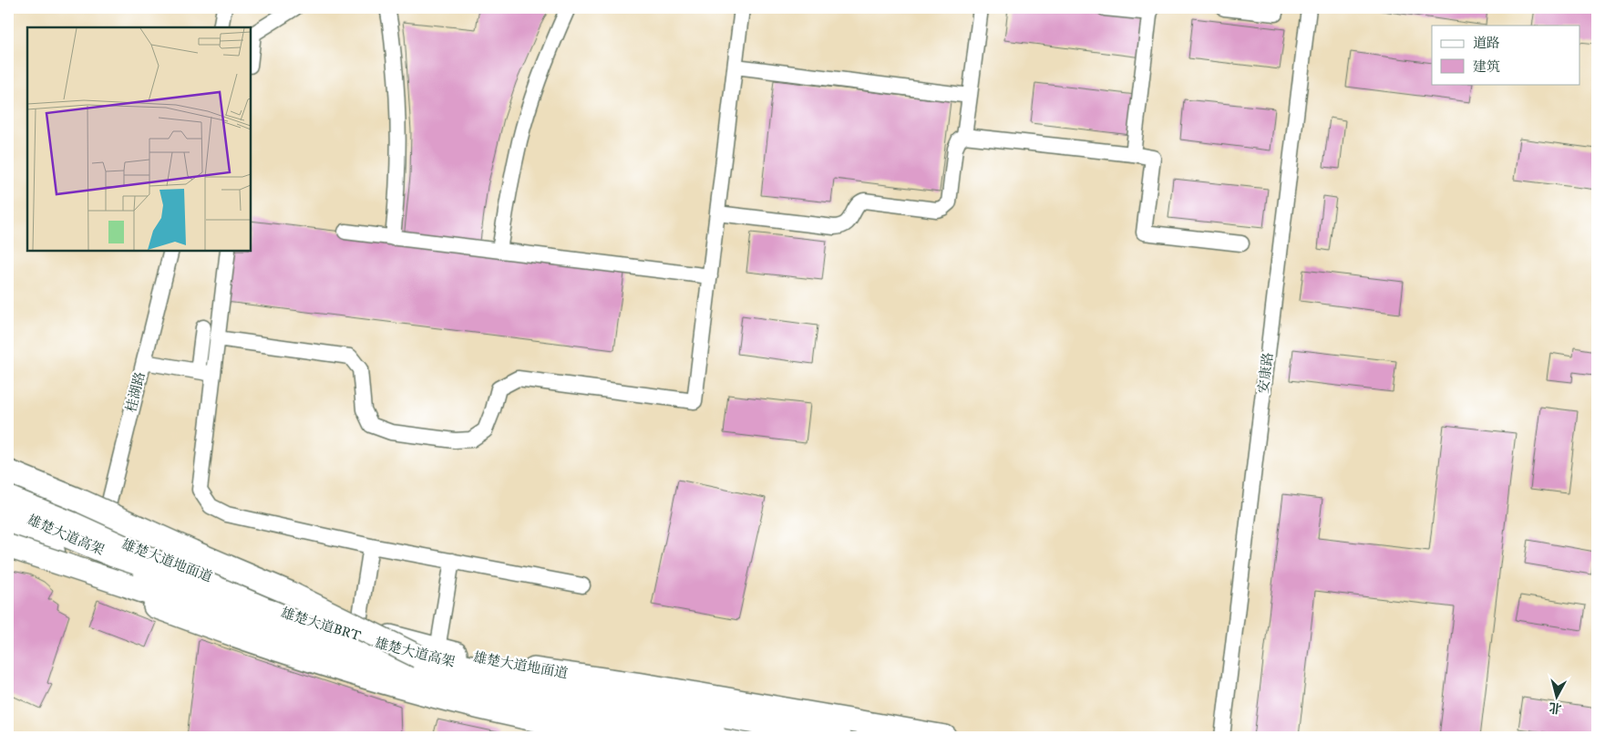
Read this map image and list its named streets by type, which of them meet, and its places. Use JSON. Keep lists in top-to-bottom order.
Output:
{
  "streets": {
    "highway": ["雄楚大道高架"],
    "main road": ["雄楚大道地面道"],
    "street": ["安康路", "桂湖路"]
  },
  "crossings": [
    ["桂湖路", "雄楚大道地面道"],
    ["雄楚大道高架", "雄楚大道地面道"]
  ],
  "legend": ["道路", "建筑"],
  "north": "bottom"
}
